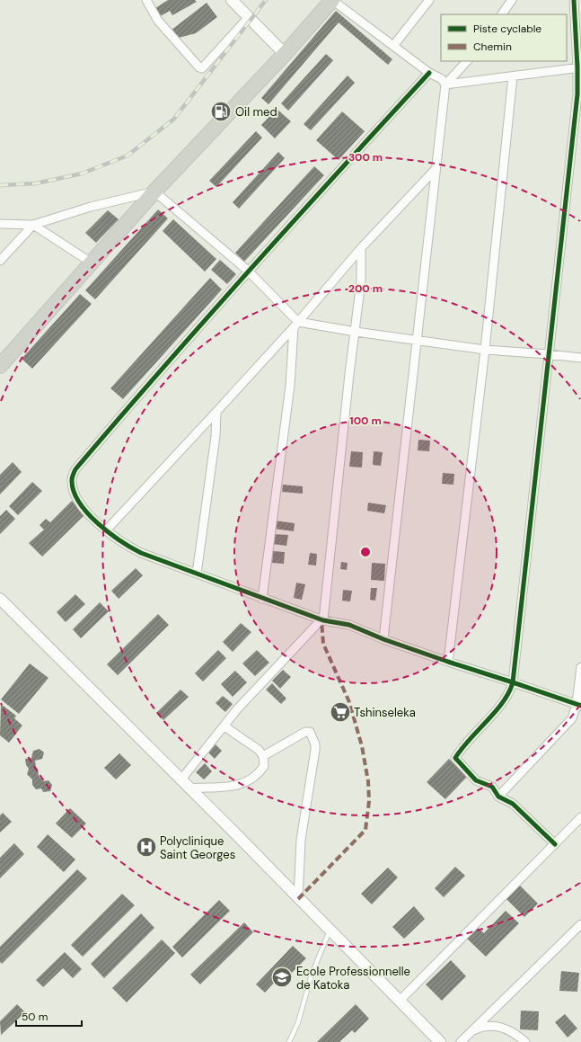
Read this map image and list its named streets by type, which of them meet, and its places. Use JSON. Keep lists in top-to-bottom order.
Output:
{
  "places": {
    "fuel station": ["Oil med"],
    "supermarket": ["Tshinseleka"],
    "hospital": ["Polyclinique Saint Georges"],
    "school or university": ["Ecole Professionnelle de Katoka"]
  },
  "legend": ["Piste cyclable", "Chemin"],
  "scale_bar": "50 m",
  "rings": ["300 m", "200 m", "100 m"]
}
